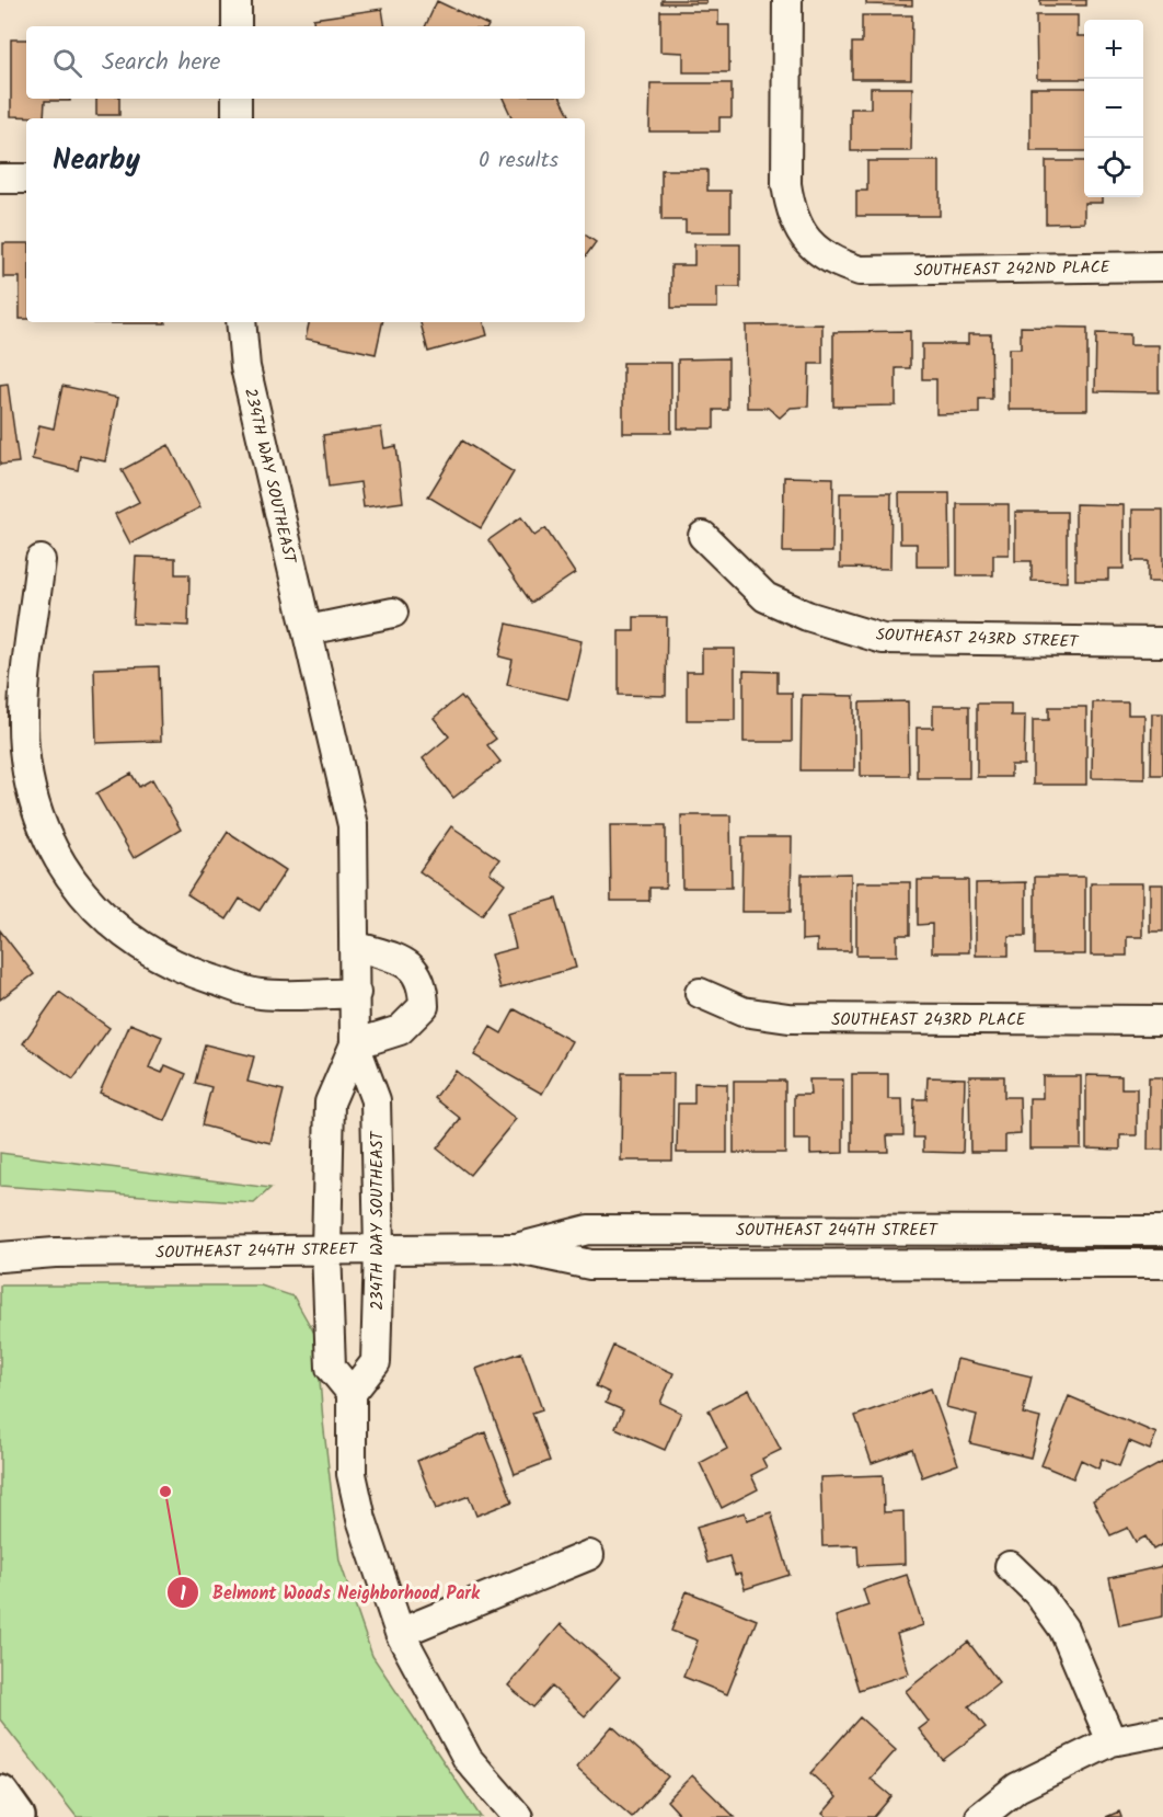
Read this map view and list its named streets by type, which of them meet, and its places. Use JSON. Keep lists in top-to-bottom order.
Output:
{
  "streets": {
    "street": [
      "SOUTHEAST 242ND PLACE",
      "234TH WAY SOUTHEAST",
      "SOUTHEAST 243RD STREET",
      "SOUTHEAST 243RD PLACE",
      "SOUTHEAST 244TH STREET"
    ]
  },
  "crossings": [
    ["234TH WAY SOUTHEAST", "SOUTHEAST 244TH STREET"]
  ],
  "places": ["Belmont Woods Neighborhood Park"],
  "page": {
    "map_buttons": ["+", "−"],
    "search": "Search here",
    "heading": ["Nearby", "0 results"]
  }
}
